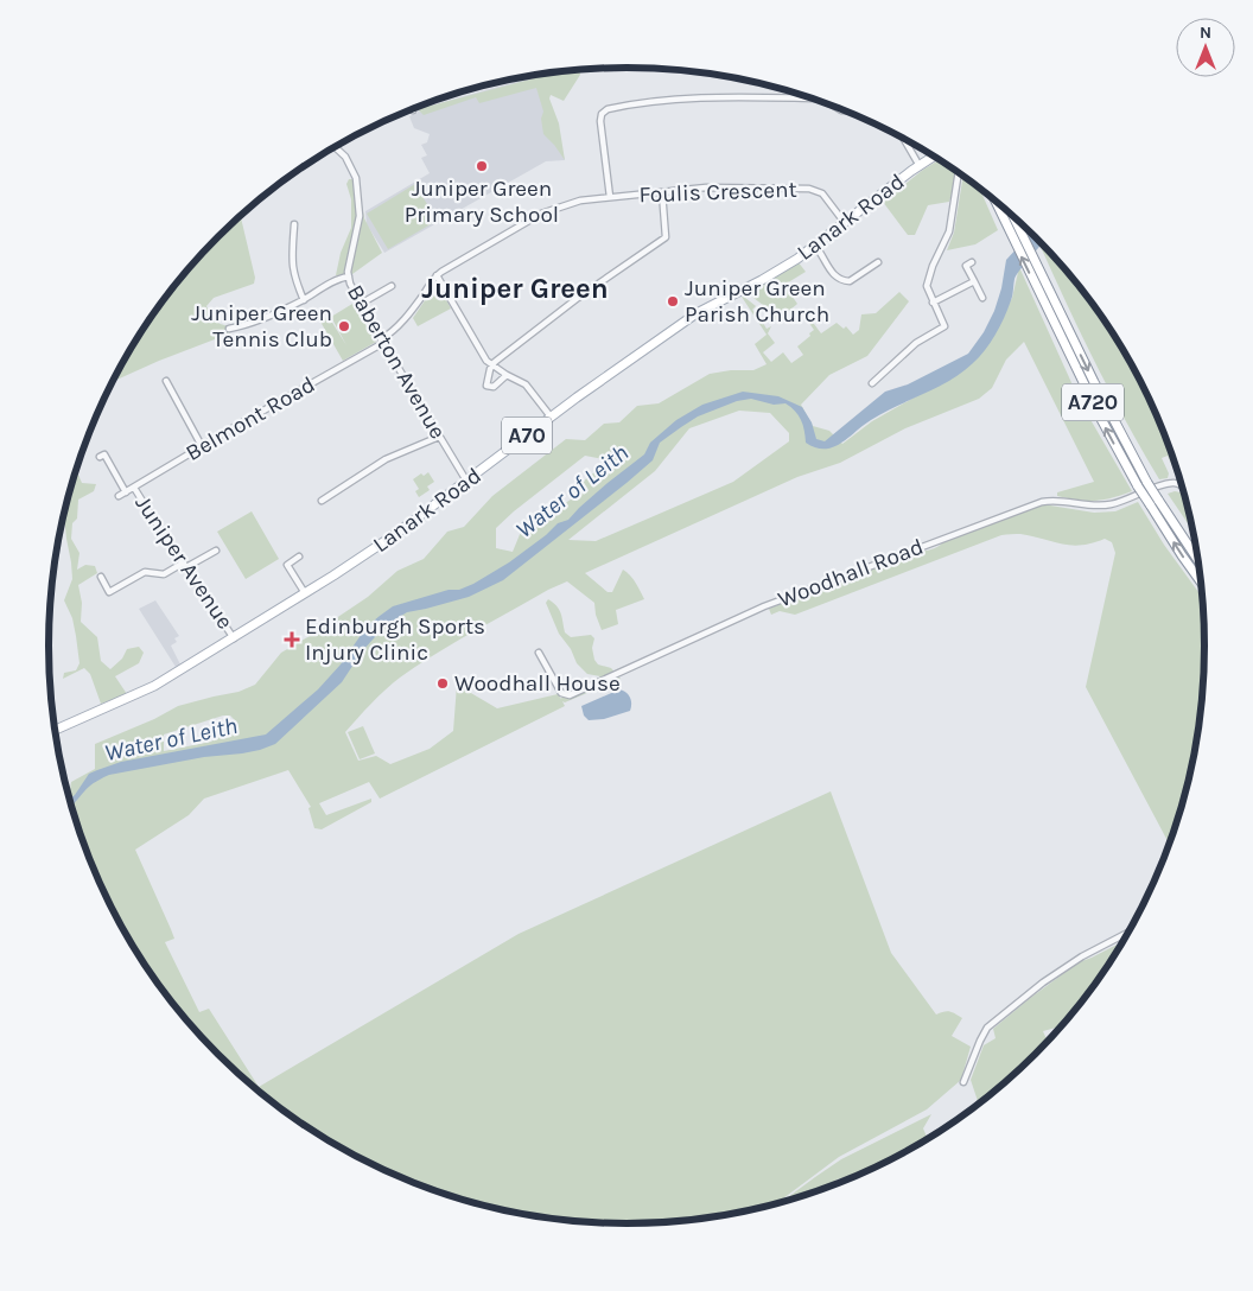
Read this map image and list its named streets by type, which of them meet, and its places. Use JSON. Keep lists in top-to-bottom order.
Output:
{
  "streets": {
    "main road": ["Lanark Road", "A720", "A70"],
    "street": [
      "Foulis Crescent",
      "Baberton Avenue",
      "Belmont Road",
      "Juniper Avenue",
      "Woodhall Road"
    ]
  },
  "crossings": [
    ["Foulis Crescent", "Lanark Road"],
    ["Foulis Crescent", "Belmont Road"],
    ["Lanark Road", "Baberton Avenue"],
    ["Lanark Road", "Juniper Avenue"],
    ["Baberton Avenue", "Belmont Road"],
    ["Belmont Road", "Juniper Avenue"]
  ],
  "districts": ["Juniper Green"],
  "water": ["Water of Leith"],
  "places": {
    "other": [
      "Juniper Green Primary School",
      "Juniper Green Parish Church",
      "Juniper Green Tennis Club",
      "Woodhall House"
    ],
    "health": ["Edinburgh Sports Injury Clinic"]
  },
  "north": "top"
}
